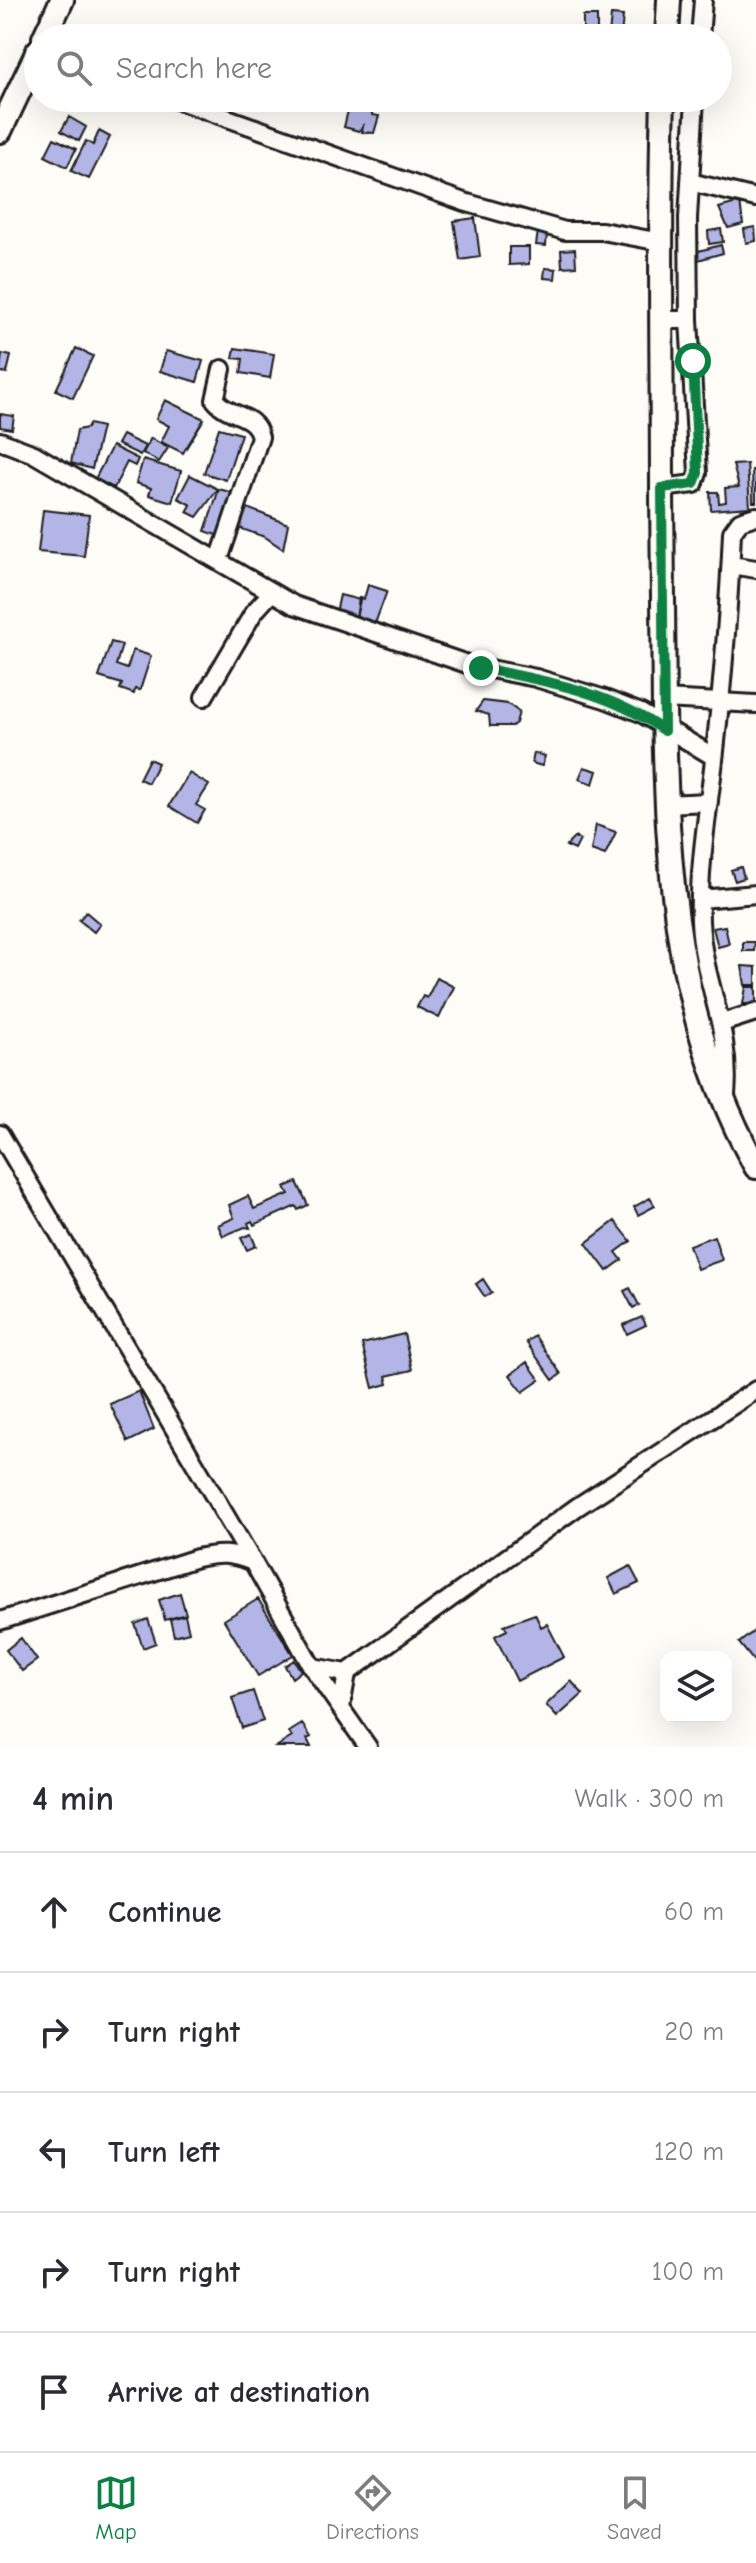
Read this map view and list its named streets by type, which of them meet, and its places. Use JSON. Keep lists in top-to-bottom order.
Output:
{
  "page": {
    "search": "Search here",
    "heading": ["4 min", "Walk · 300 m"],
    "list": [
      ["Continue", "60 m"],
      ["Turn right", "20 m"],
      ["Turn left", "120 m"],
      ["Turn right", "100 m"],
      "Arrive at destination"
    ],
    "nav": ["Map", "Directions", "Saved"]
  }
}
